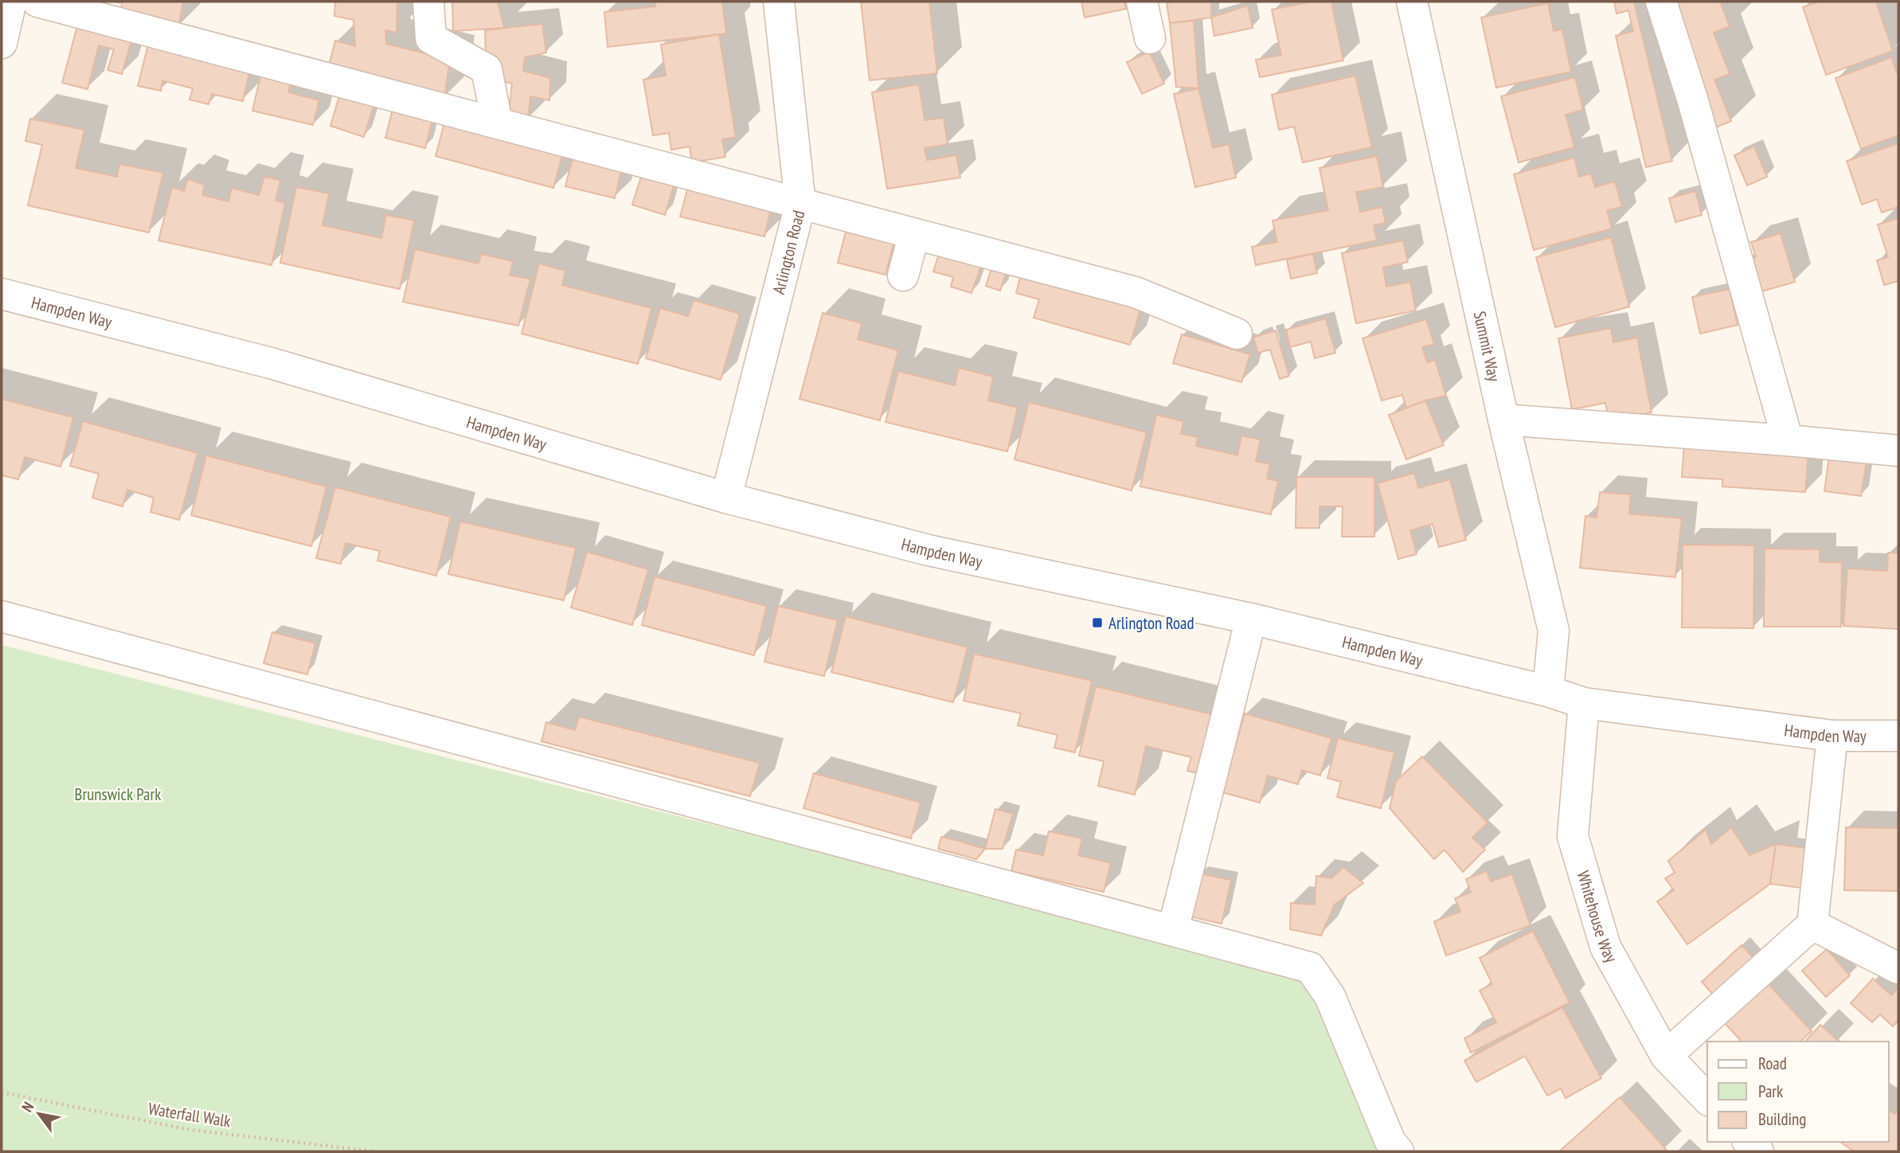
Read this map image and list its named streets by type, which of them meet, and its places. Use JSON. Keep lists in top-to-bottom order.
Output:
{
  "streets": {
    "street": [
      "Arlington Road",
      "Hampden Way",
      "Summit Way",
      "Whitehouse Way"
    ],
    "path": ["Waterfall Walk"]
  },
  "crossings": [
    ["Arlington Road", "Hampden Way"],
    ["Hampden Way", "Summit Way"],
    ["Hampden Way", "Whitehouse Way"]
  ],
  "parks": ["Brunswick Park"],
  "places": {
    "transit": ["Arlington Road"]
  },
  "legend": ["Road", "Park", "Building"],
  "north": "top left"
}
